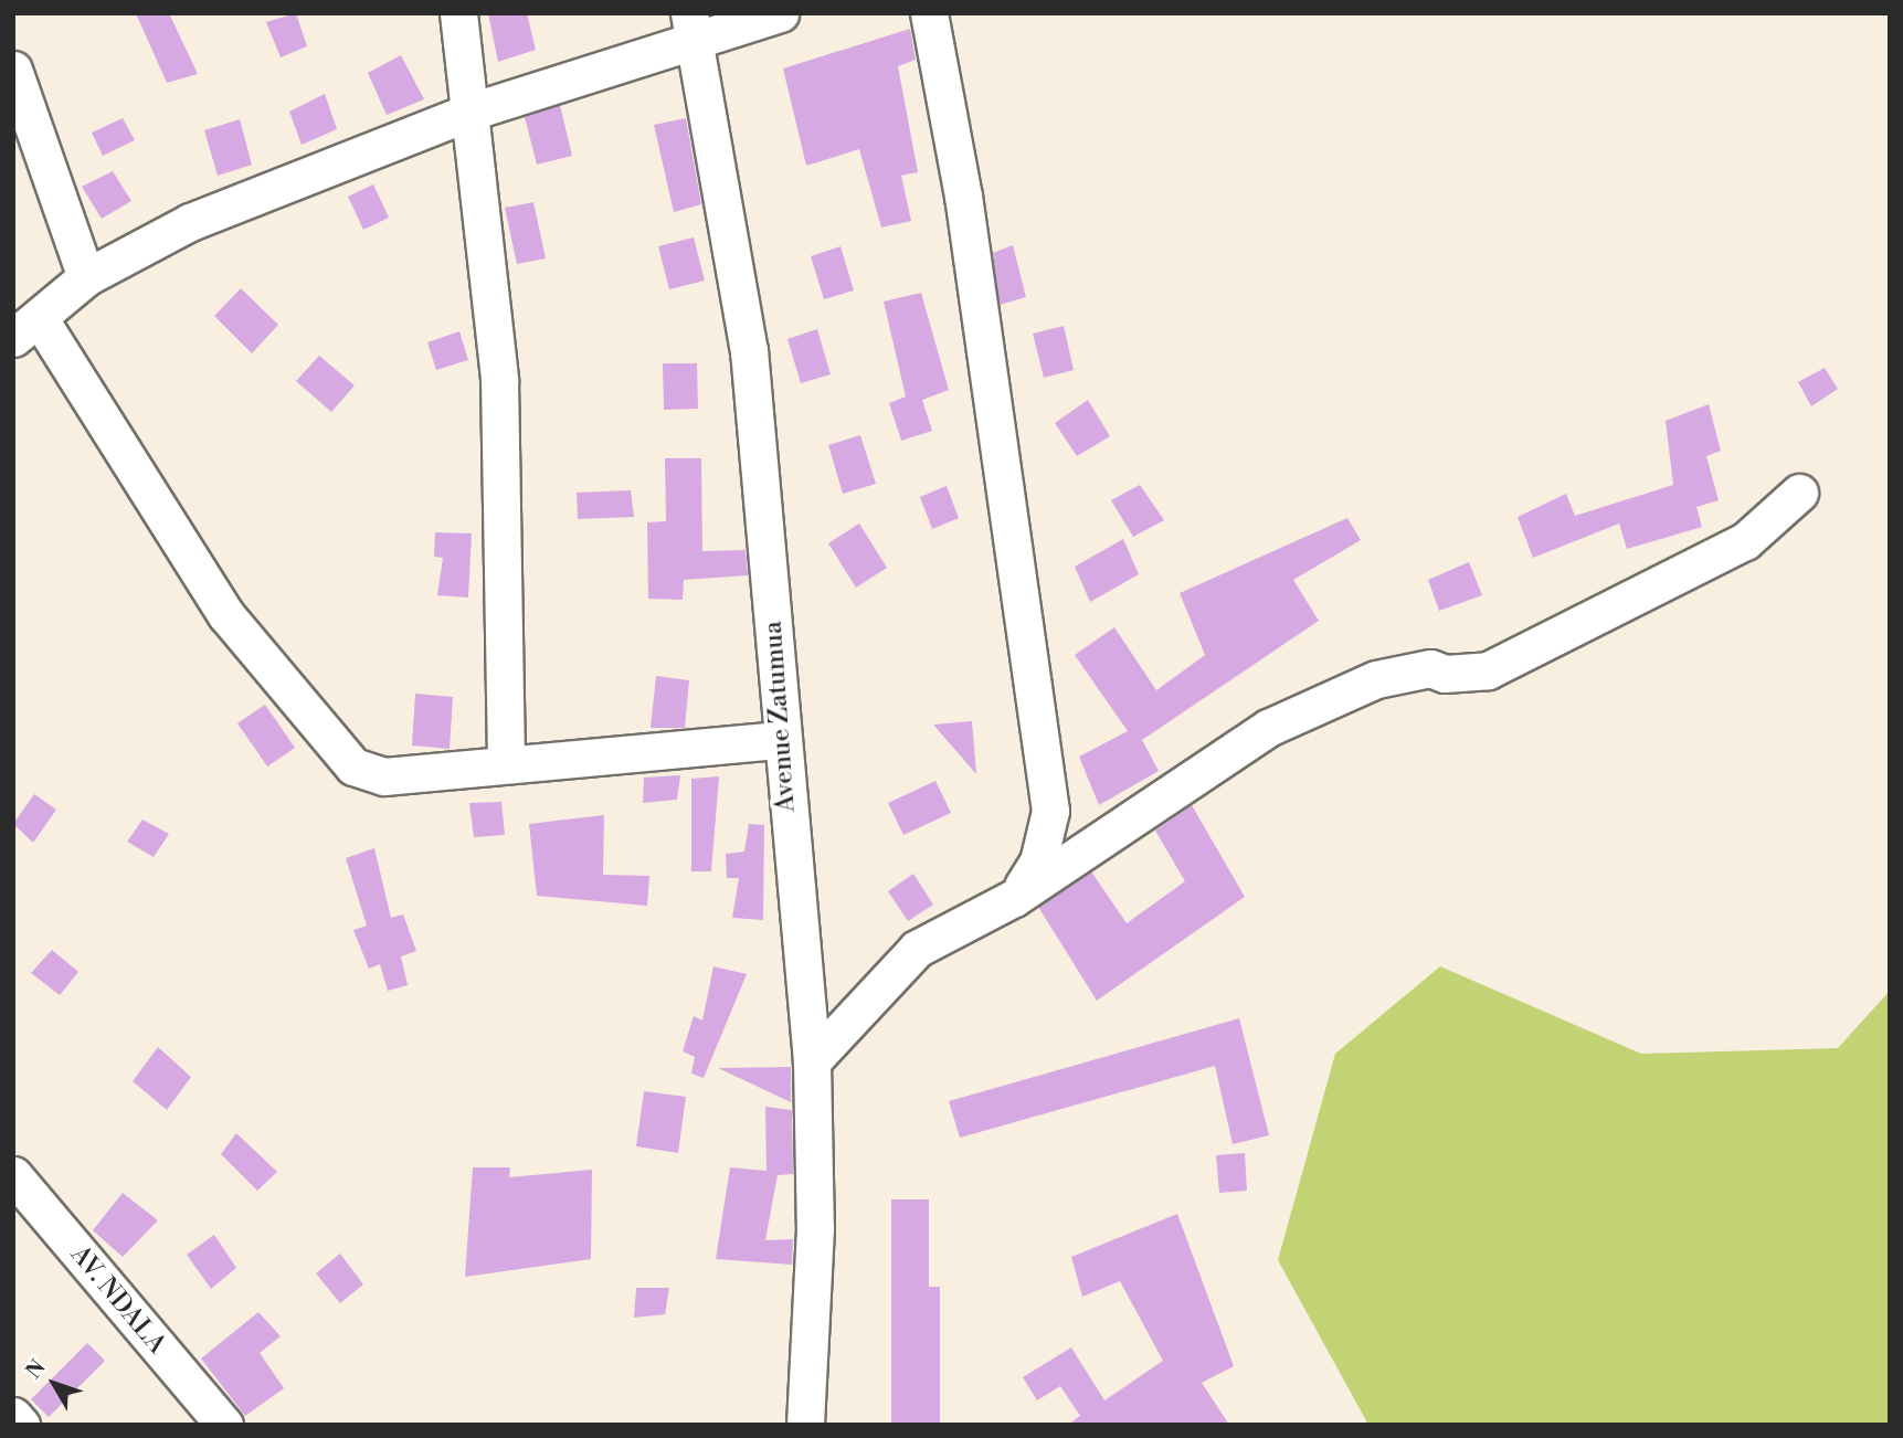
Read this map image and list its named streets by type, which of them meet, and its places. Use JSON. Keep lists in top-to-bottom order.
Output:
{
  "streets": {
    "street": ["Avenue Zatumua", "AV. NDALA"]
  },
  "north": "top left"
}
